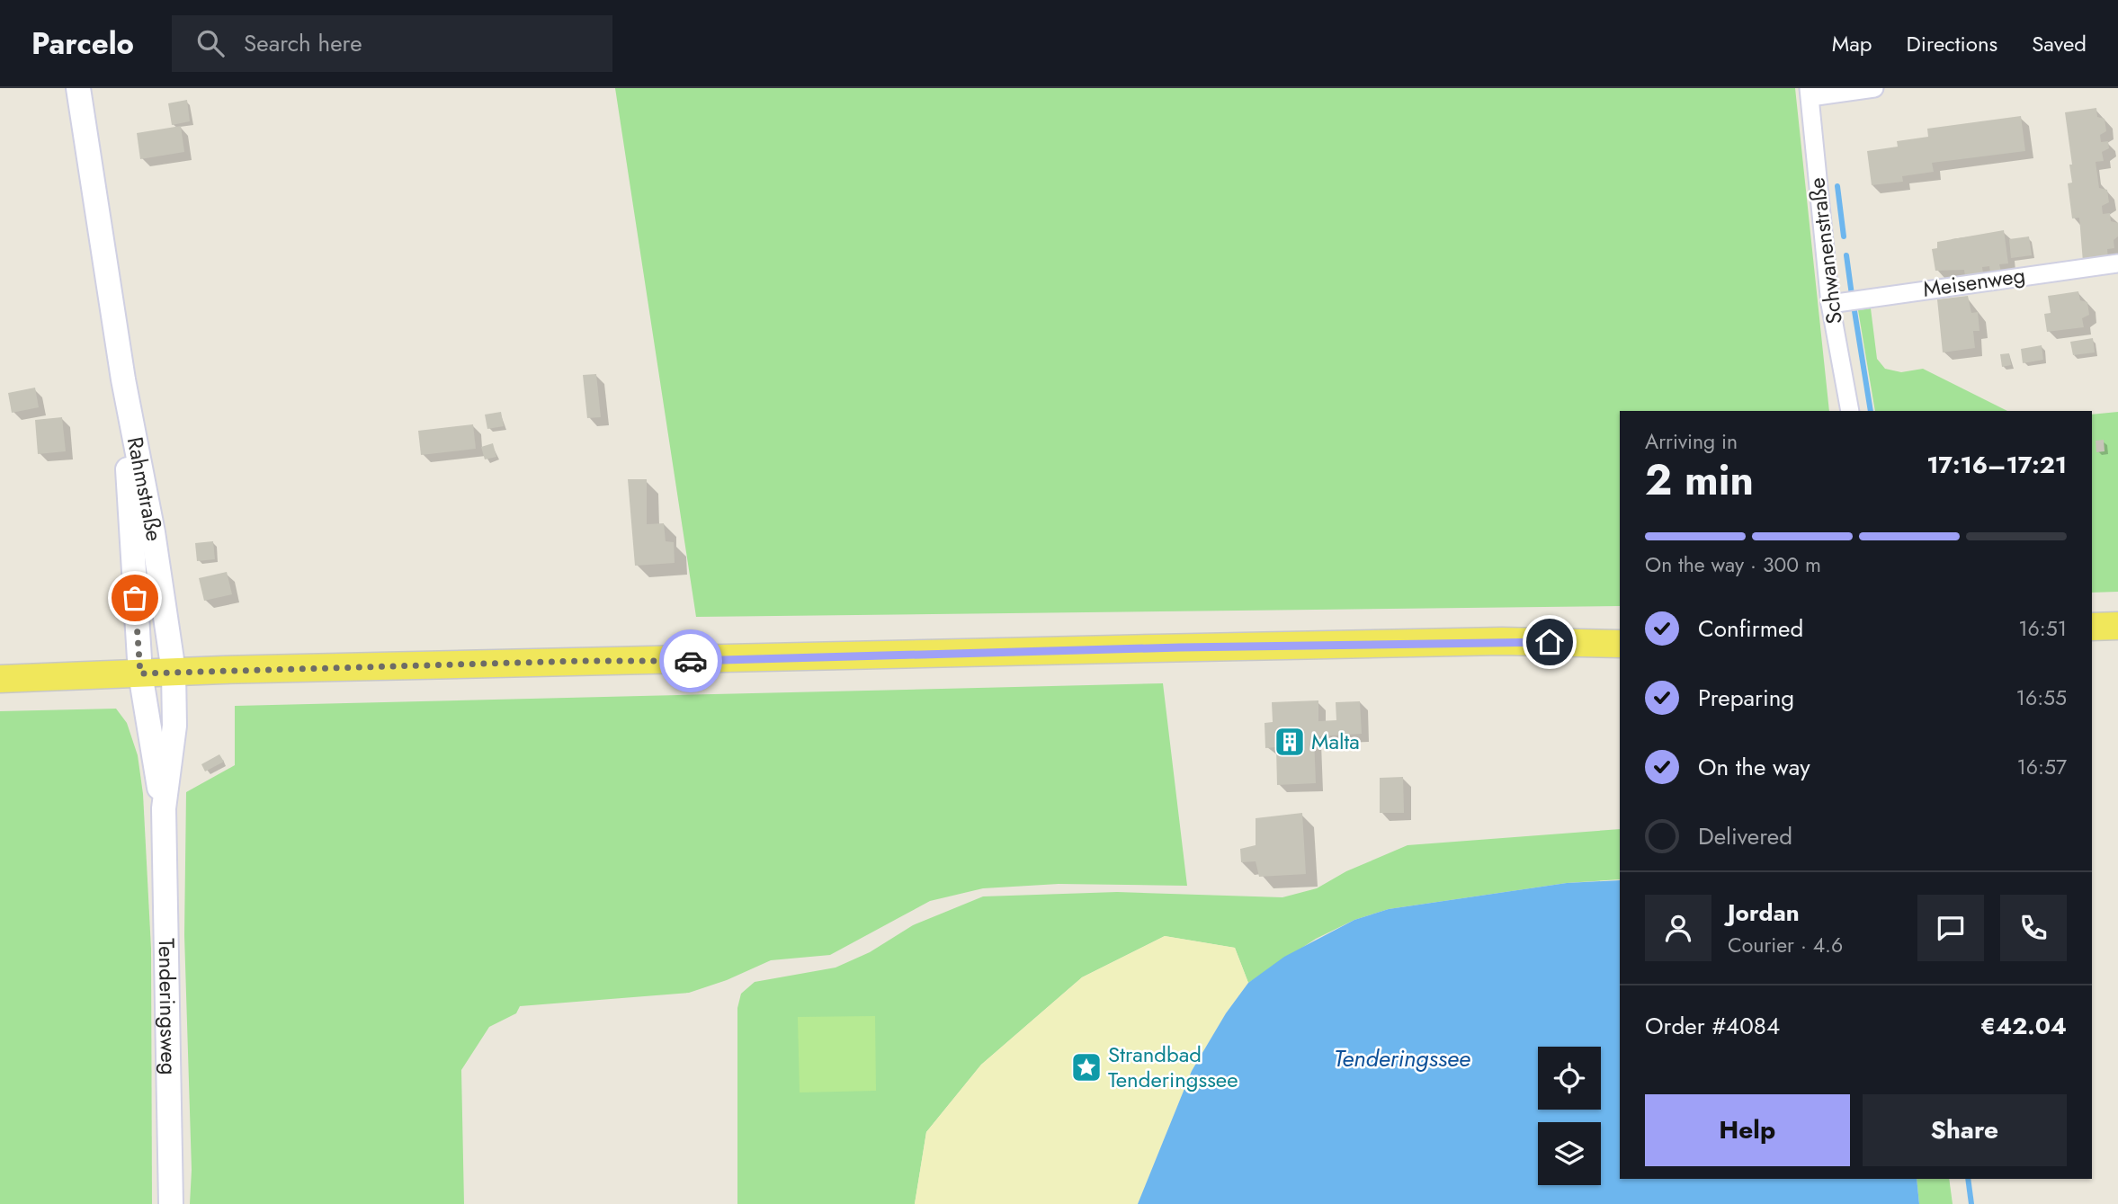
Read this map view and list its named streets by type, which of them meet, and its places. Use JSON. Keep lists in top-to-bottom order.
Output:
{
  "streets": {
    "main road": ["Rahmstraße", "Tenderingsweg"],
    "street": ["Schwanenstraße", "Meisenweg"]
  },
  "crossings": [
    ["Schwanenstraße", "Meisenweg"],
    ["Rahmstraße", "Tenderingsweg"]
  ],
  "water": ["Tenderingssee"],
  "places": {
    "building": ["Malta"],
    "place": ["Strandbad Tenderingssee"]
  },
  "page": {
    "header": "Parcelo",
    "search": "Search here",
    "nav": ["Map", "Directions", "Saved"],
    "heading": ["2 min", "Arriving in", "17:16–17:21"],
    "panel": [
      "Jordan",
      "Courier · 4.6",
      "Order #4084",
      "€42.04"
    ],
    "bar": "On the way · 300 m",
    "list": [
      ["Confirmed", "16:51"],
      ["Preparing", "16:55"],
      ["On the way", "16:57"],
      "Delivered"
    ],
    "buttons": ["Help", "Share"]
  }
}
